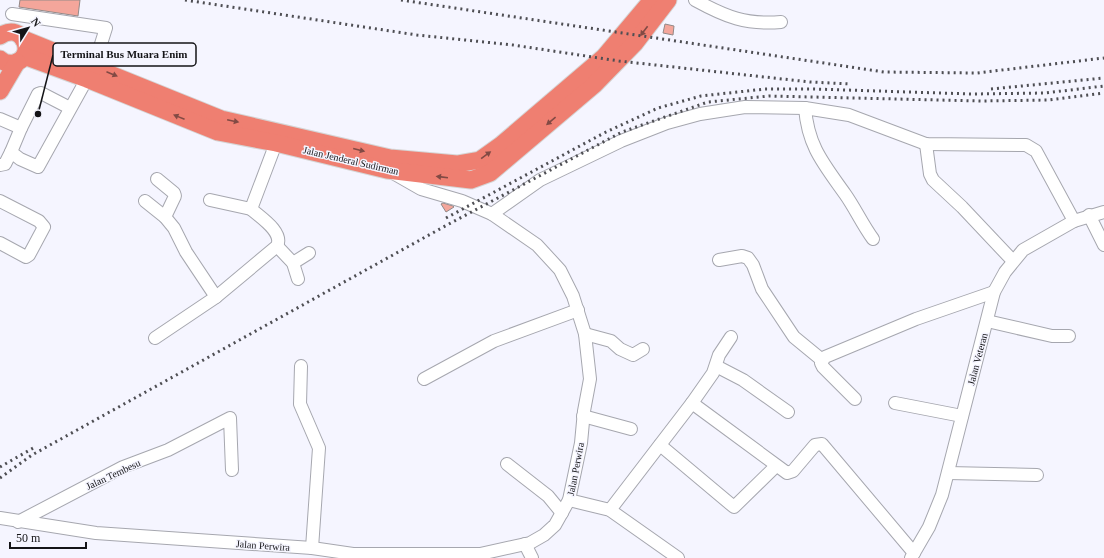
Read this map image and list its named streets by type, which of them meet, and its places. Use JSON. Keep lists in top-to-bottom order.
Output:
{
  "streets": {
    "highway": ["Jalan Jenderal Sudirman"],
    "street": ["Jalan Veteran", "Jalan Perwira", "Jalan Tembesu"]
  },
  "crossings": [
    ["Jalan Jenderal Sudirman", "Jalan Perwira"],
    ["Jalan Perwira", "Jalan Tembesu"]
  ],
  "places": ["Terminal Bus Muara Enim"],
  "scale_bar": "50 m",
  "north": "top right"
}
